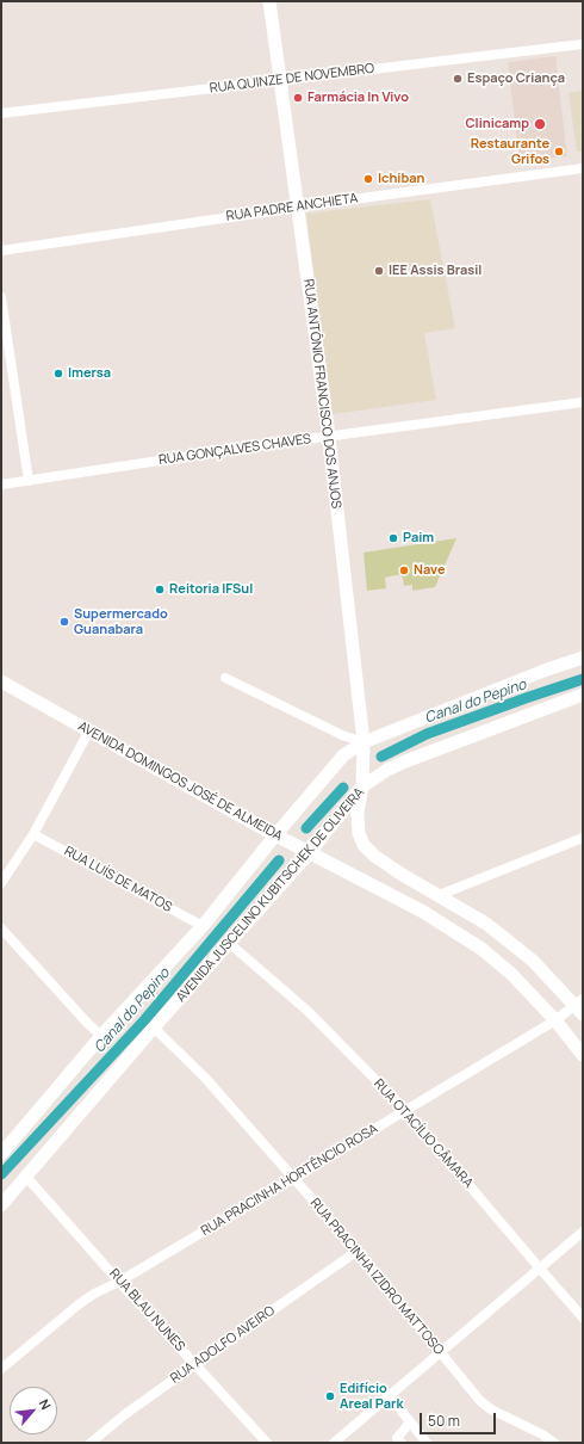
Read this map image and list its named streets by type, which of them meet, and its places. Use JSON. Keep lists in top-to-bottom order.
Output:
{
  "streets": {
    "main road": ["RUA ANTÔNIO FRANCISCO DOS ANJOS", "AVENIDA DOMINGOS JOSÉ DE ALMEIDA", "AVENIDA JUSCELINO KUBITSCHEK DE OLIVEIRA"],
    "street": [
      "RUA QUINZE DE NOVEMBRO",
      "RUA PADRE ANCHIETA",
      "RUA GONÇALVES CHAVES",
      "RUA LUÍS DE MATOS",
      "RUA OTACÍLIO CÂMARA",
      "RUA PRACINHA HORTÊNCIO ROSA",
      "RUA PRACINHA IZIDRO MATTOSO",
      "RUA BLAU NUNES",
      "RUA ADOLFO AVEIRO"
    ]
  },
  "crossings": [
    ["RUA QUINZE DE NOVEMBRO", "RUA ANTÔNIO FRANCISCO DOS ANJOS"],
    ["RUA PADRE ANCHIETA", "RUA ANTÔNIO FRANCISCO DOS ANJOS"],
    ["RUA ANTÔNIO FRANCISCO DOS ANJOS", "RUA GONÇALVES CHAVES"],
    ["RUA ANTÔNIO FRANCISCO DOS ANJOS", "AVENIDA JUSCELINO KUBITSCHEK DE OLIVEIRA"],
    ["AVENIDA DOMINGOS JOSÉ DE ALMEIDA", "AVENIDA JUSCELINO KUBITSCHEK DE OLIVEIRA"],
    ["AVENIDA DOMINGOS JOSÉ DE ALMEIDA", "RUA PRACINHA HORTÊNCIO ROSA"],
    ["AVENIDA JUSCELINO KUBITSCHEK DE OLIVEIRA", "RUA OTACÍLIO CÂMARA"],
    ["AVENIDA JUSCELINO KUBITSCHEK DE OLIVEIRA", "RUA PRACINHA IZIDRO MATTOSO"],
    ["AVENIDA JUSCELINO KUBITSCHEK DE OLIVEIRA", "RUA BLAU NUNES"],
    ["RUA OTACÍLIO CÂMARA", "RUA PRACINHA HORTÊNCIO ROSA"],
    ["RUA PRACINHA HORTÊNCIO ROSA", "RUA PRACINHA IZIDRO MATTOSO"],
    ["RUA PRACINHA HORTÊNCIO ROSA", "RUA BLAU NUNES"],
    ["RUA PRACINHA IZIDRO MATTOSO", "RUA ADOLFO AVEIRO"],
    ["RUA BLAU NUNES", "RUA ADOLFO AVEIRO"]
  ],
  "water": ["Canal do Pepino"],
  "places": [
    "Espaço Criança",
    "Farmácia In Vivo",
    "Clinicamp",
    "Restaurante Grifos",
    "Ichiban",
    "IEE Assis Brasil",
    "Imersa",
    "Paim",
    "Nave",
    "Reitoria IFSul",
    "Supermercado Guanabara",
    "Edifício Areal Park"
  ],
  "scale_bar": "50 m",
  "north": "top right"
}
